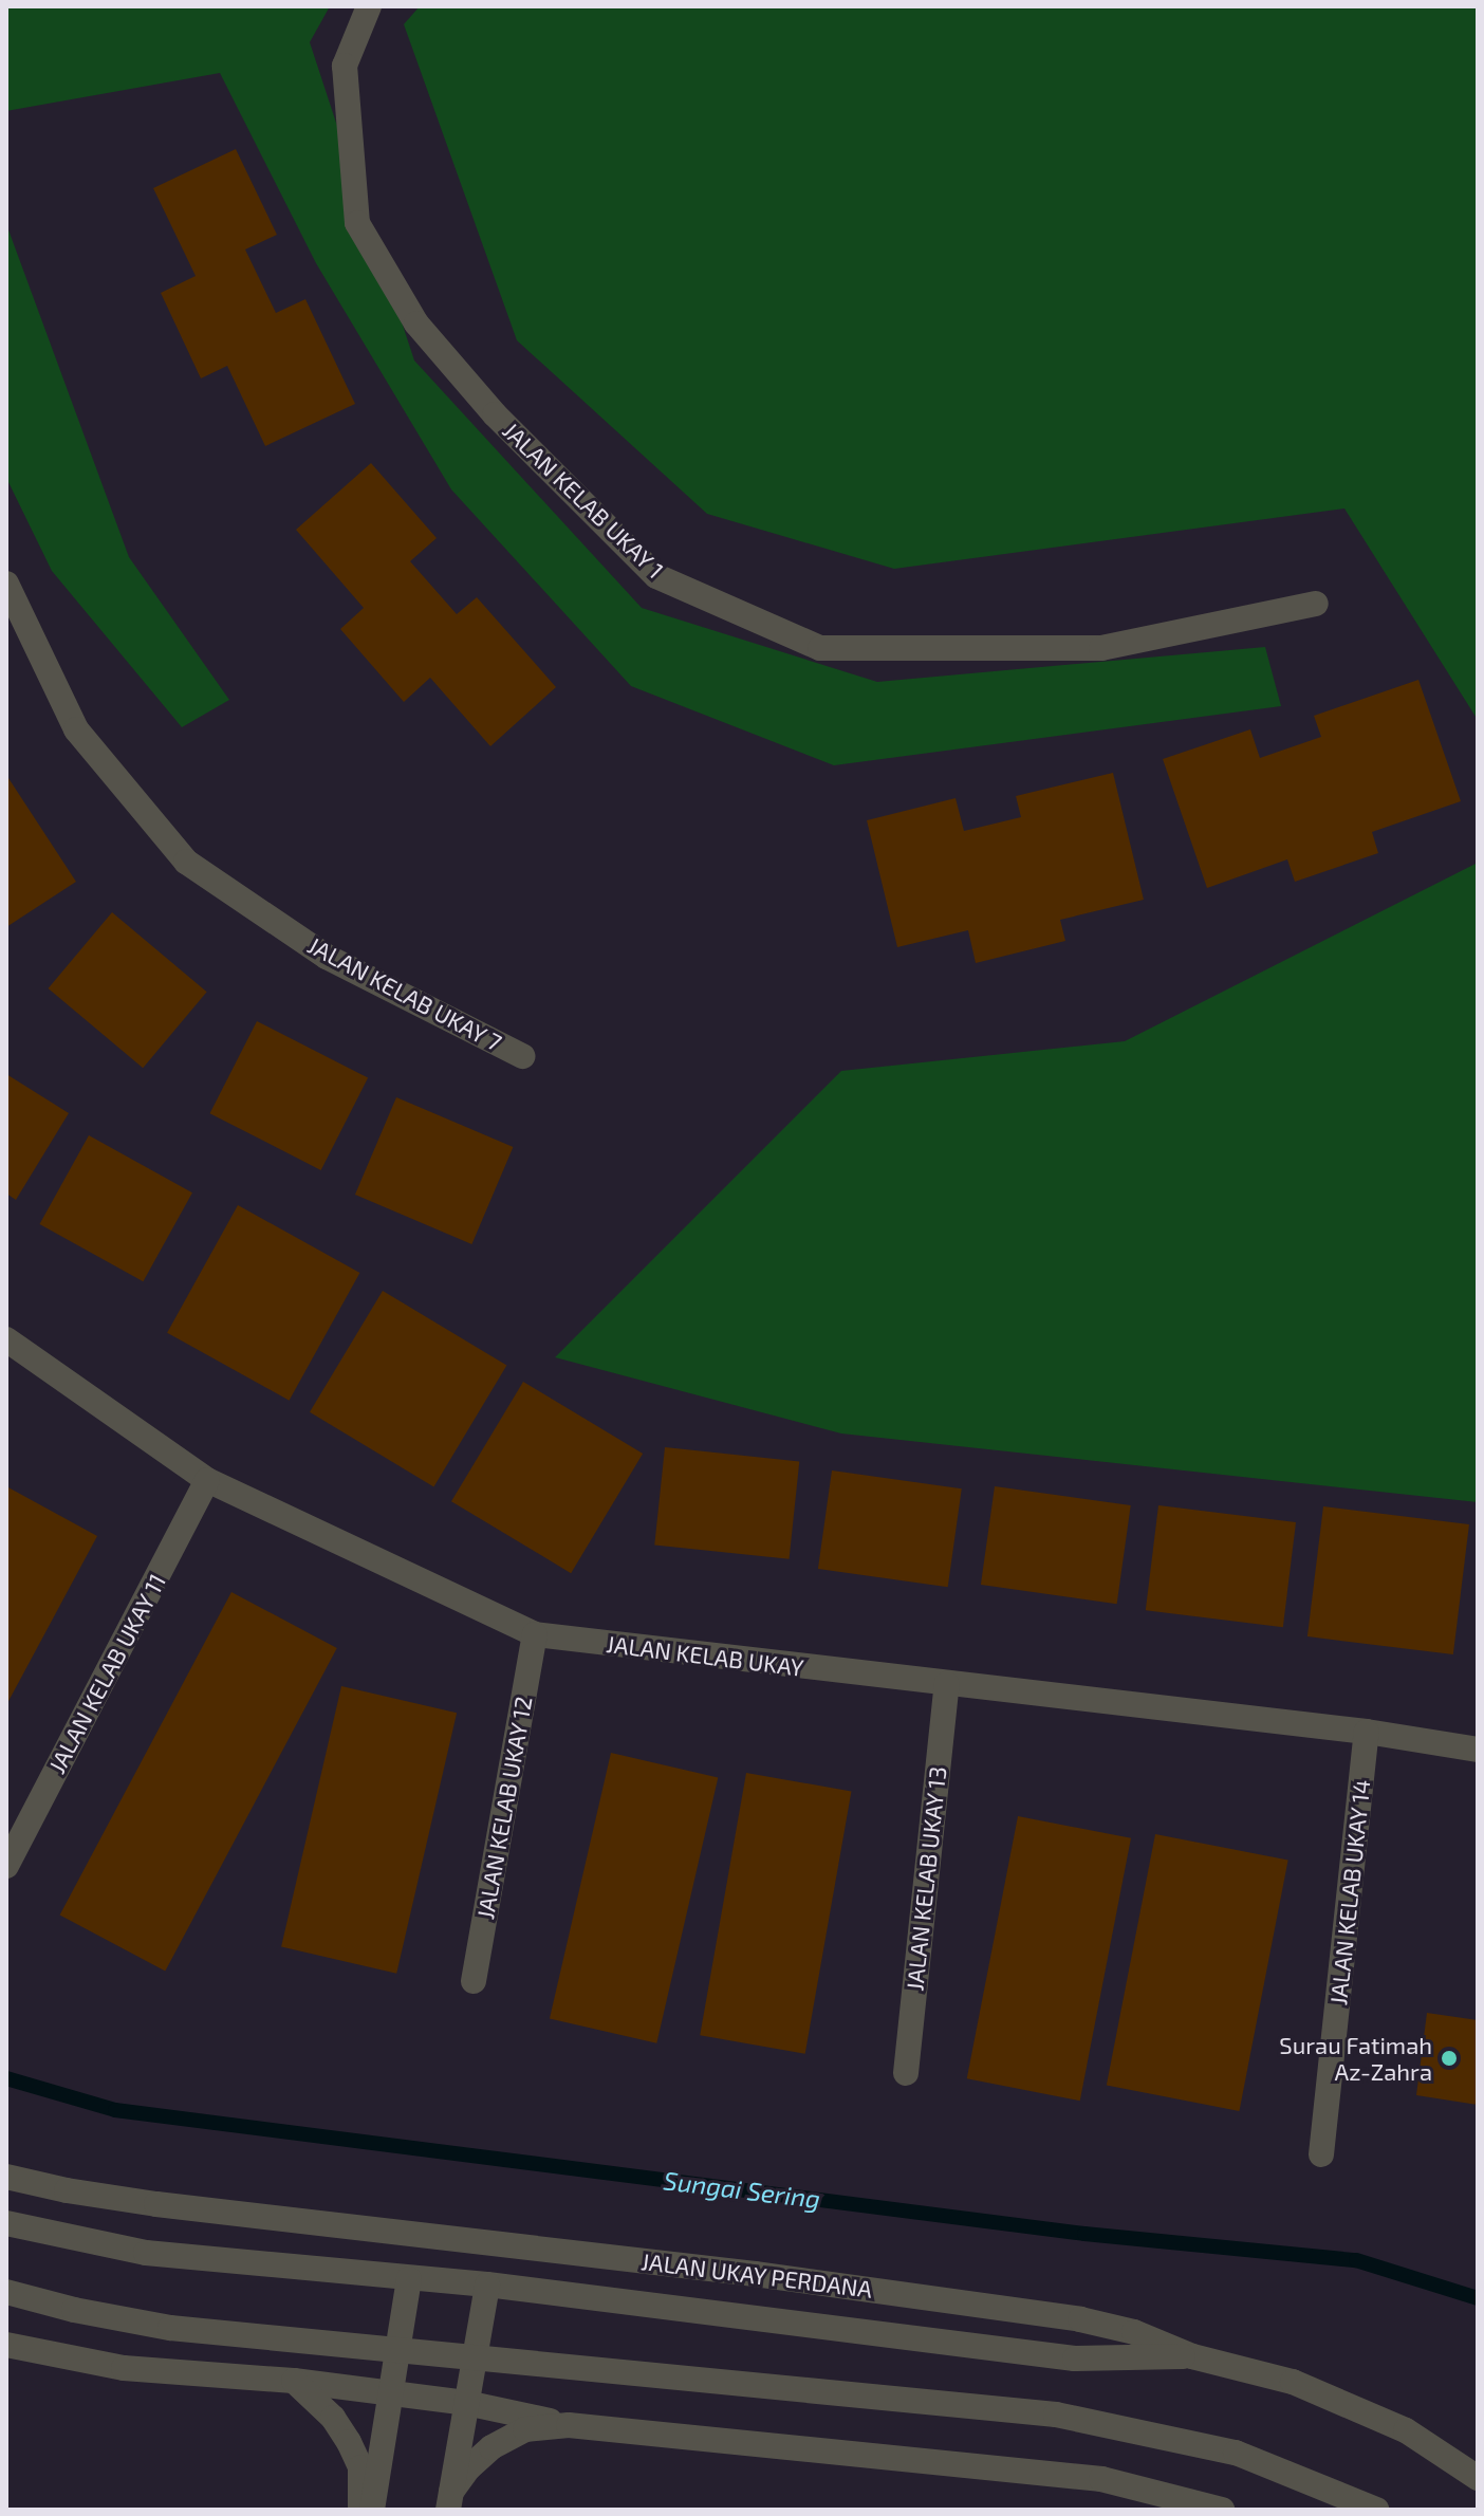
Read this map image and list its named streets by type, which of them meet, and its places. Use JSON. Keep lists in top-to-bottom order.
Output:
{
  "streets": {
    "street": [
      "JALAN KELAB UKAY 1",
      "JALAN KELAB UKAY 7",
      "JALAN KELAB UKAY",
      "JALAN KELAB UKAY 11",
      "JALAN KELAB UKAY 12",
      "JALAN KELAB UKAY 13",
      "JALAN KELAB UKAY 14",
      "JALAN UKAY PERDANA"
    ]
  },
  "crossings": [
    ["JALAN KELAB UKAY", "JALAN KELAB UKAY 11"],
    ["JALAN KELAB UKAY", "JALAN KELAB UKAY 12"],
    ["JALAN KELAB UKAY", "JALAN KELAB UKAY 13"],
    ["JALAN KELAB UKAY", "JALAN KELAB UKAY 14"]
  ],
  "water": ["Sungai Sering"],
  "places": ["Surau Fatimah Az-Zahra"]
}
